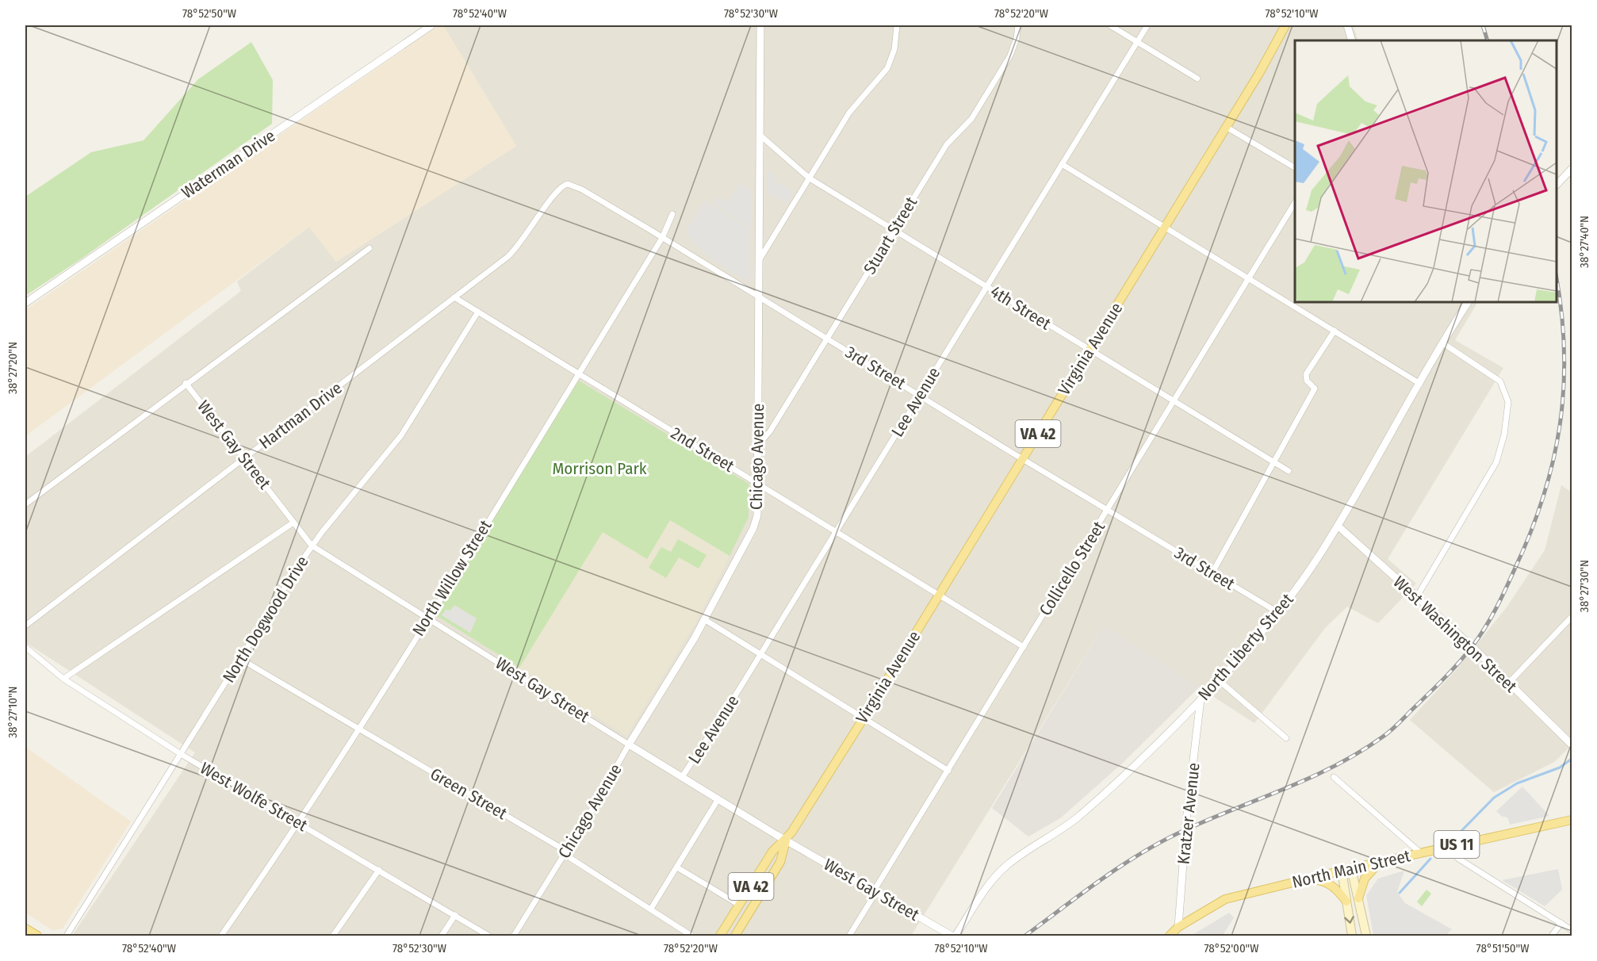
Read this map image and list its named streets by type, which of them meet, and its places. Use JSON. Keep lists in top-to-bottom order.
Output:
{
  "streets": {
    "main road": [
      "Virginia Avenue",
      "VA 42",
      "US 11",
      "North Main Street"
    ],
    "street": [
      "Waterman Drive",
      "Stuart Street",
      "4th Street",
      "3rd Street",
      "Lee Avenue",
      "Hartman Drive",
      "West Gay Street",
      "2nd Street",
      "Chicago Avenue",
      "Collicello Street",
      "North Willow Street",
      "North Dogwood Drive",
      "West Washington Street",
      "North Liberty Street",
      "Green Street",
      "West Wolfe Street",
      "Kratzer Avenue"
    ]
  },
  "crossings": [
    ["Stuart Street", "4th Street"],
    ["Stuart Street", "3rd Street"],
    ["Stuart Street", "Chicago Avenue"],
    ["4th Street", "Virginia Avenue"],
    ["4th Street", "Lee Avenue"],
    ["4th Street", "Chicago Avenue"],
    ["4th Street", "Collicello Street"],
    ["Virginia Avenue", "3rd Street"],
    ["Virginia Avenue", "VA 42"],
    ["Virginia Avenue", "West Gay Street"],
    ["Virginia Avenue", "2nd Street"],
    ["3rd Street", "Lee Avenue"],
    ["3rd Street", "Hartman Drive"],
    ["3rd Street", "Chicago Avenue"],
    ["3rd Street", "Collicello Street"],
    ["3rd Street", "North Willow Street"],
    ["3rd Street", "North Liberty Street"],
    ["Lee Avenue", "West Gay Street"],
    ["Lee Avenue", "2nd Street"],
    ["Hartman Drive", "West Gay Street"],
    ["Hartman Drive", "2nd Street"],
    ["VA 42", "West Gay Street"],
    ["West Gay Street", "Chicago Avenue"],
    ["West Gay Street", "Collicello Street"],
    ["West Gay Street", "North Willow Street"],
    ["West Gay Street", "North Dogwood Drive"],
    ["2nd Street", "Chicago Avenue"],
    ["2nd Street", "Collicello Street"],
    ["2nd Street", "North Willow Street"],
    ["2nd Street", "North Dogwood Drive"],
    ["Chicago Avenue", "Green Street"],
    ["North Willow Street", "Green Street"],
    ["North Willow Street", "West Wolfe Street"],
    ["North Dogwood Drive", "Green Street"],
    ["North Dogwood Drive", "West Wolfe Street"],
    ["West Washington Street", "North Liberty Street"],
    ["North Liberty Street", "Kratzer Avenue"],
    ["Kratzer Avenue", "North Main Street"]
  ],
  "parks": ["Morrison Park"],
  "coordinates": [
    "78°52'50\"W",
    "78°52'40\"W",
    "78°52'30\"W",
    "78°52'20\"W",
    "78°52'10\"W",
    "38°27'40\"N",
    "38°27'20\"N",
    "38°27'30\"N",
    "38°27'10\"N",
    "78°52'00\"W",
    "78°51'50\"W"
  ]
}
